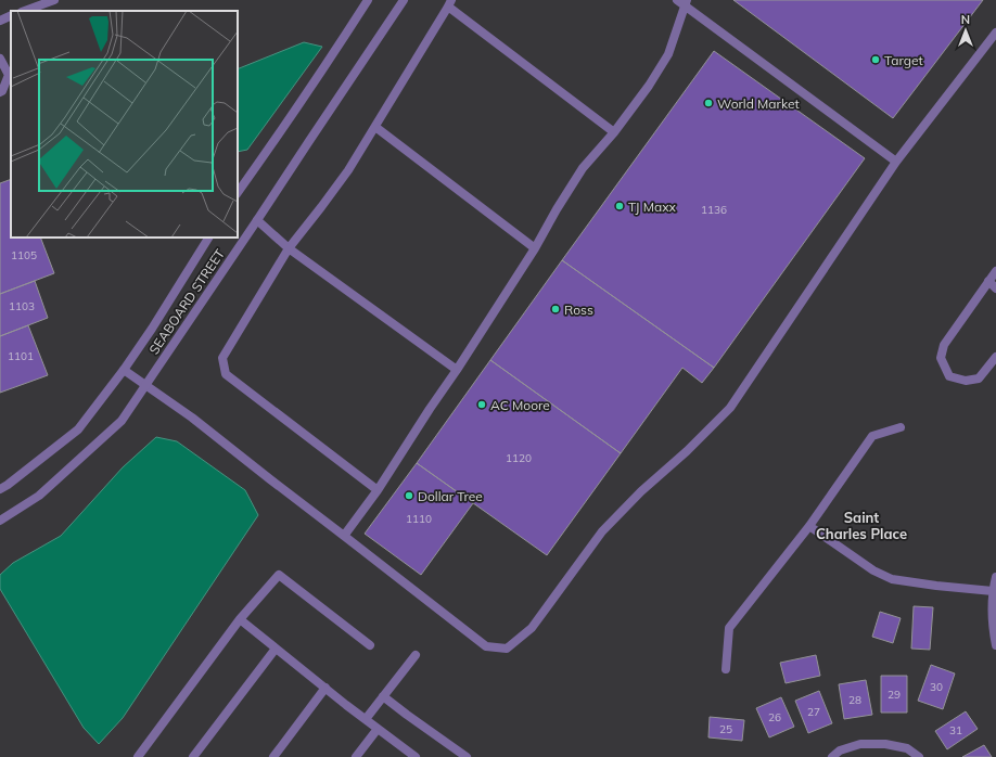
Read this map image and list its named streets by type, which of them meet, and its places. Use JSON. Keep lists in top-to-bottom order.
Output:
{
  "streets": {
    "street": ["SEABOARD STREET"]
  },
  "districts": ["Saint Charles Place"],
  "places": [
    "Target",
    "World Market",
    "TJ Maxx",
    "Ross",
    "AC Moore",
    "Dollar Tree"
  ],
  "house_numbers": [
    "1136",
    "1105",
    "1103",
    "1101",
    "1120",
    "1110",
    "30",
    "29",
    "28",
    "27",
    "26",
    "25",
    "31"
  ],
  "north": "top"
}
